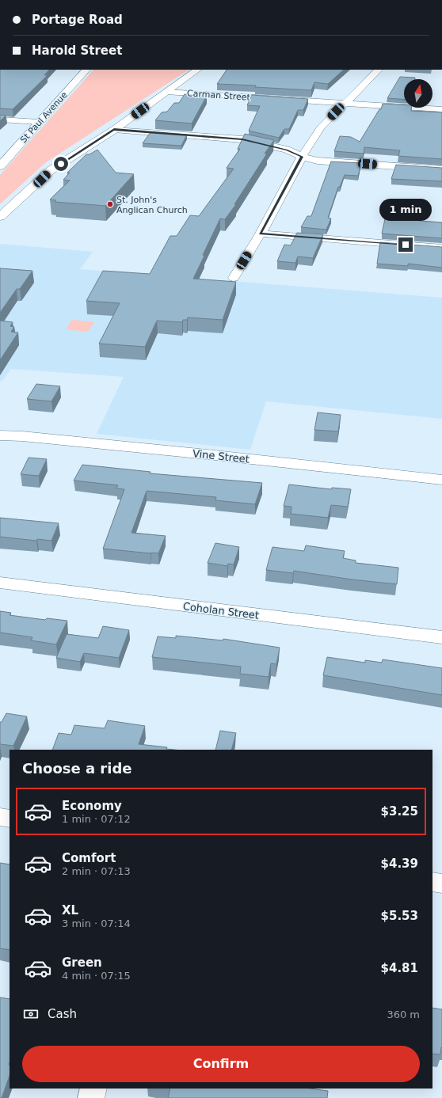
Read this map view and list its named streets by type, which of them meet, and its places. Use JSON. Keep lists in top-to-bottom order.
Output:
{
  "streets": {
    "street": [
      "Carman Street",
      "St Paul Avenue",
      "Vine Street",
      "Coholan Street"
    ]
  },
  "places": ["St. John's Anglican Church"],
  "north": "top",
  "page": {
    "banner": ["Portage Road", "Harold Street"],
    "bubble": "1 min",
    "heading": "Choose a ride",
    "list": [
      {
        "name": "Economy",
        "note": "1 min · 07:12",
        "value": "$3.25"
      },
      {
        "name": "Comfort",
        "note": "2 min · 07:13",
        "value": "$4.39"
      },
      {
        "name": "XL",
        "note": "3 min · 07:14",
        "value": "$5.53"
      },
      {
        "name": "Green",
        "note": "4 min · 07:15",
        "value": "$4.81"
      }
    ],
    "pay": ["Cash", "360 m"],
    "buttons": "Confirm"
  }
}
